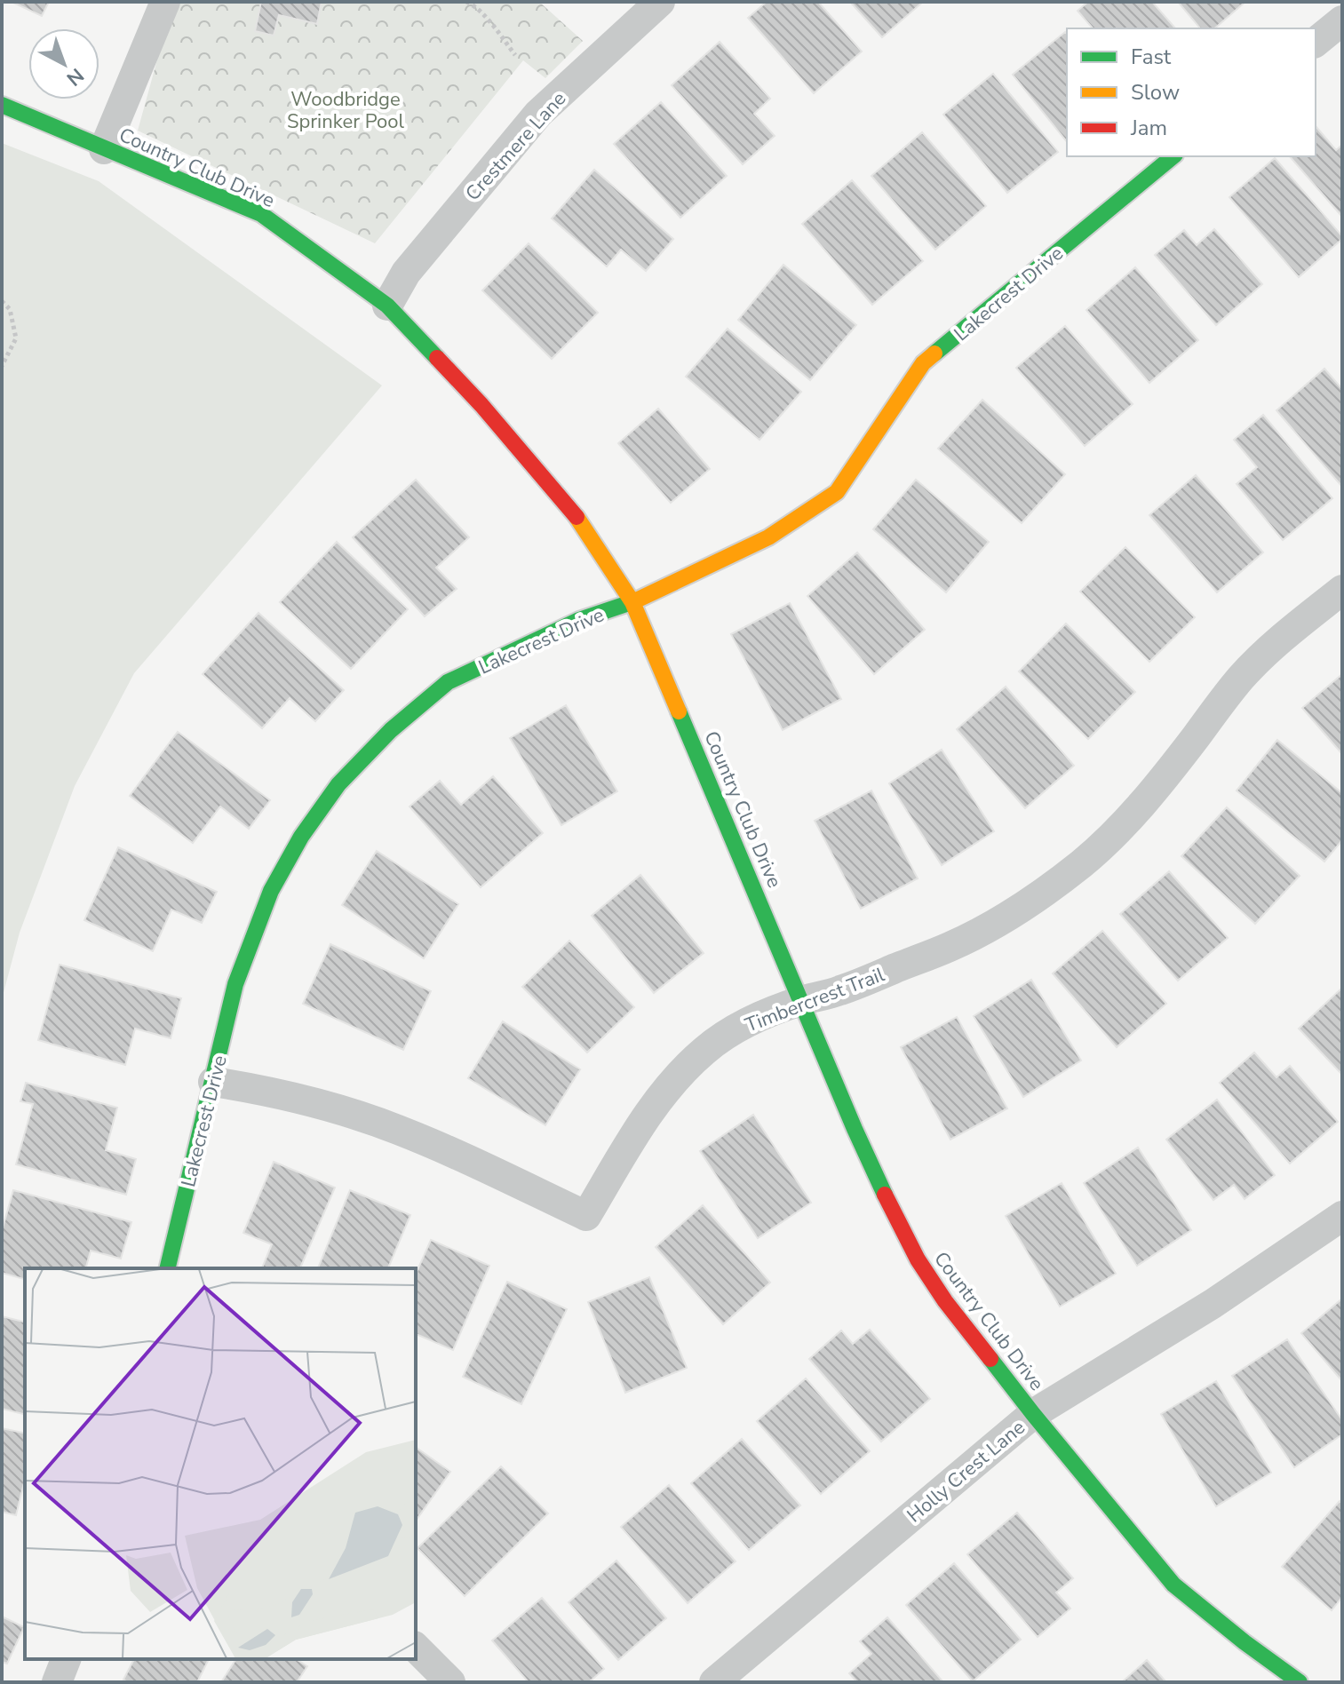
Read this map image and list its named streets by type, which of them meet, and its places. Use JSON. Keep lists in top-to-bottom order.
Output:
{
  "streets": {
    "street": [
      "Crestmere Lane",
      "Country Club Drive",
      "Lakecrest Drive",
      "Timbercrest Trail",
      "Holly Crest Lane"
    ]
  },
  "crossings": [
    ["Crestmere Lane", "Country Club Drive"],
    ["Country Club Drive", "Lakecrest Drive"],
    ["Country Club Drive", "Timbercrest Trail"],
    ["Country Club Drive", "Holly Crest Lane"],
    ["Lakecrest Drive", "Timbercrest Trail"]
  ],
  "parks": ["Woodbridge Sprinker Pool"],
  "legend": ["Fast", "Slow", "Jam"],
  "north": "bottom right"
}
